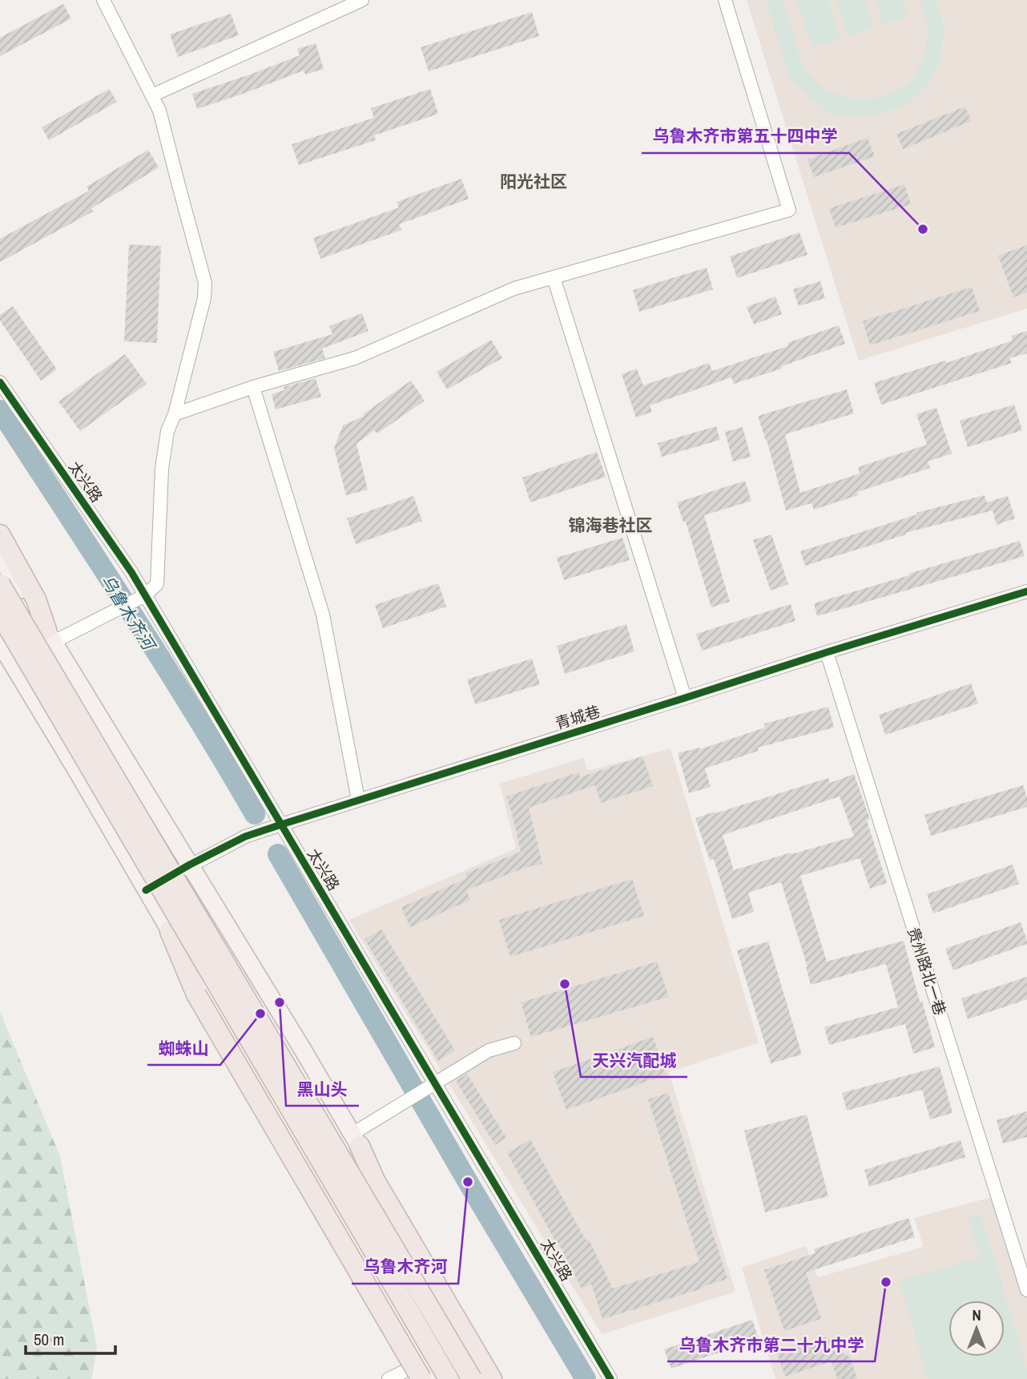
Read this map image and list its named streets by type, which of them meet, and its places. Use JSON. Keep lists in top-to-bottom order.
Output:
{
  "streets": {
    "street": ["太兴路", "青城巷", "贵州路北一巷"]
  },
  "crossings": [
    ["太兴路", "青城巷"],
    ["青城巷", "贵州路北一巷"]
  ],
  "districts": ["阳光社区", "锦海巷社区"],
  "water": ["乌鲁木齐河"],
  "places": [
    "乌鲁木齐市第五十四中学",
    "天兴汽配城",
    "黑山头",
    "蜘蛛山",
    "乌鲁木齐河",
    "乌鲁木齐市第二十九中学"
  ],
  "scale_bar": "50 m",
  "north": "top"
}
